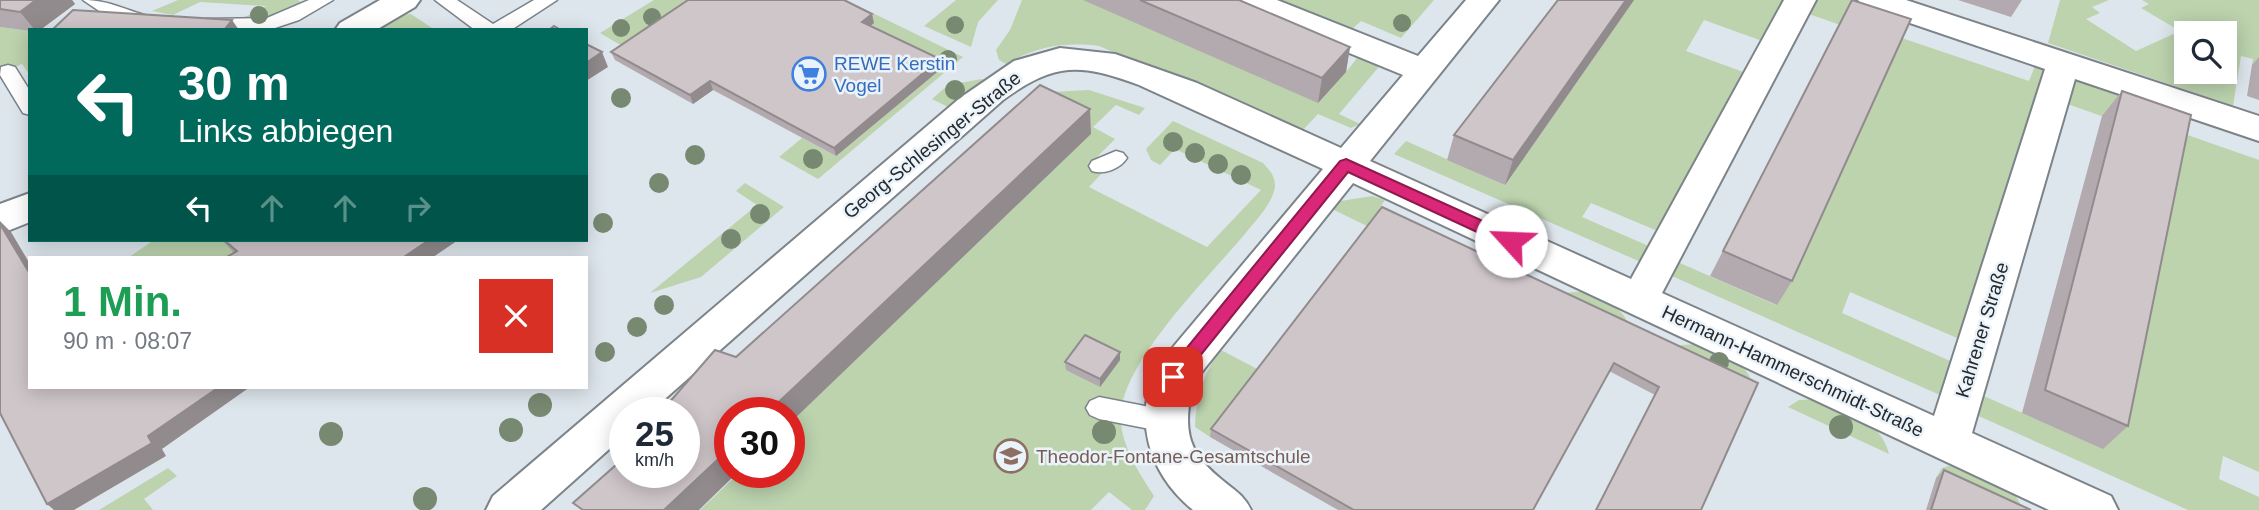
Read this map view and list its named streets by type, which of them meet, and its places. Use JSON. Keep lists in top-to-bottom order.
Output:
{
  "streets": {
    "street": ["Georg-Schlesinger-Straße", "Kahrener Straße", "Hermann-Hammerschmidt-Straße"]
  },
  "crossings": [
    ["Georg-Schlesinger-Straße", "Hermann-Hammerschmidt-Straße"],
    ["Kahrener Straße", "Hermann-Hammerschmidt-Straße"]
  ],
  "places": {
    "supermarket": ["REWE Kerstin Vogel"],
    "school or university": ["Theodor-Fontane-Gesamtschule"]
  },
  "page": {
    "turn": ["30 m", "Links abbiegen"],
    "heading": ["1 Min.", "90 m · 08:07"],
    "speed": "25 km/h",
    "limit": "30"
  }
}
